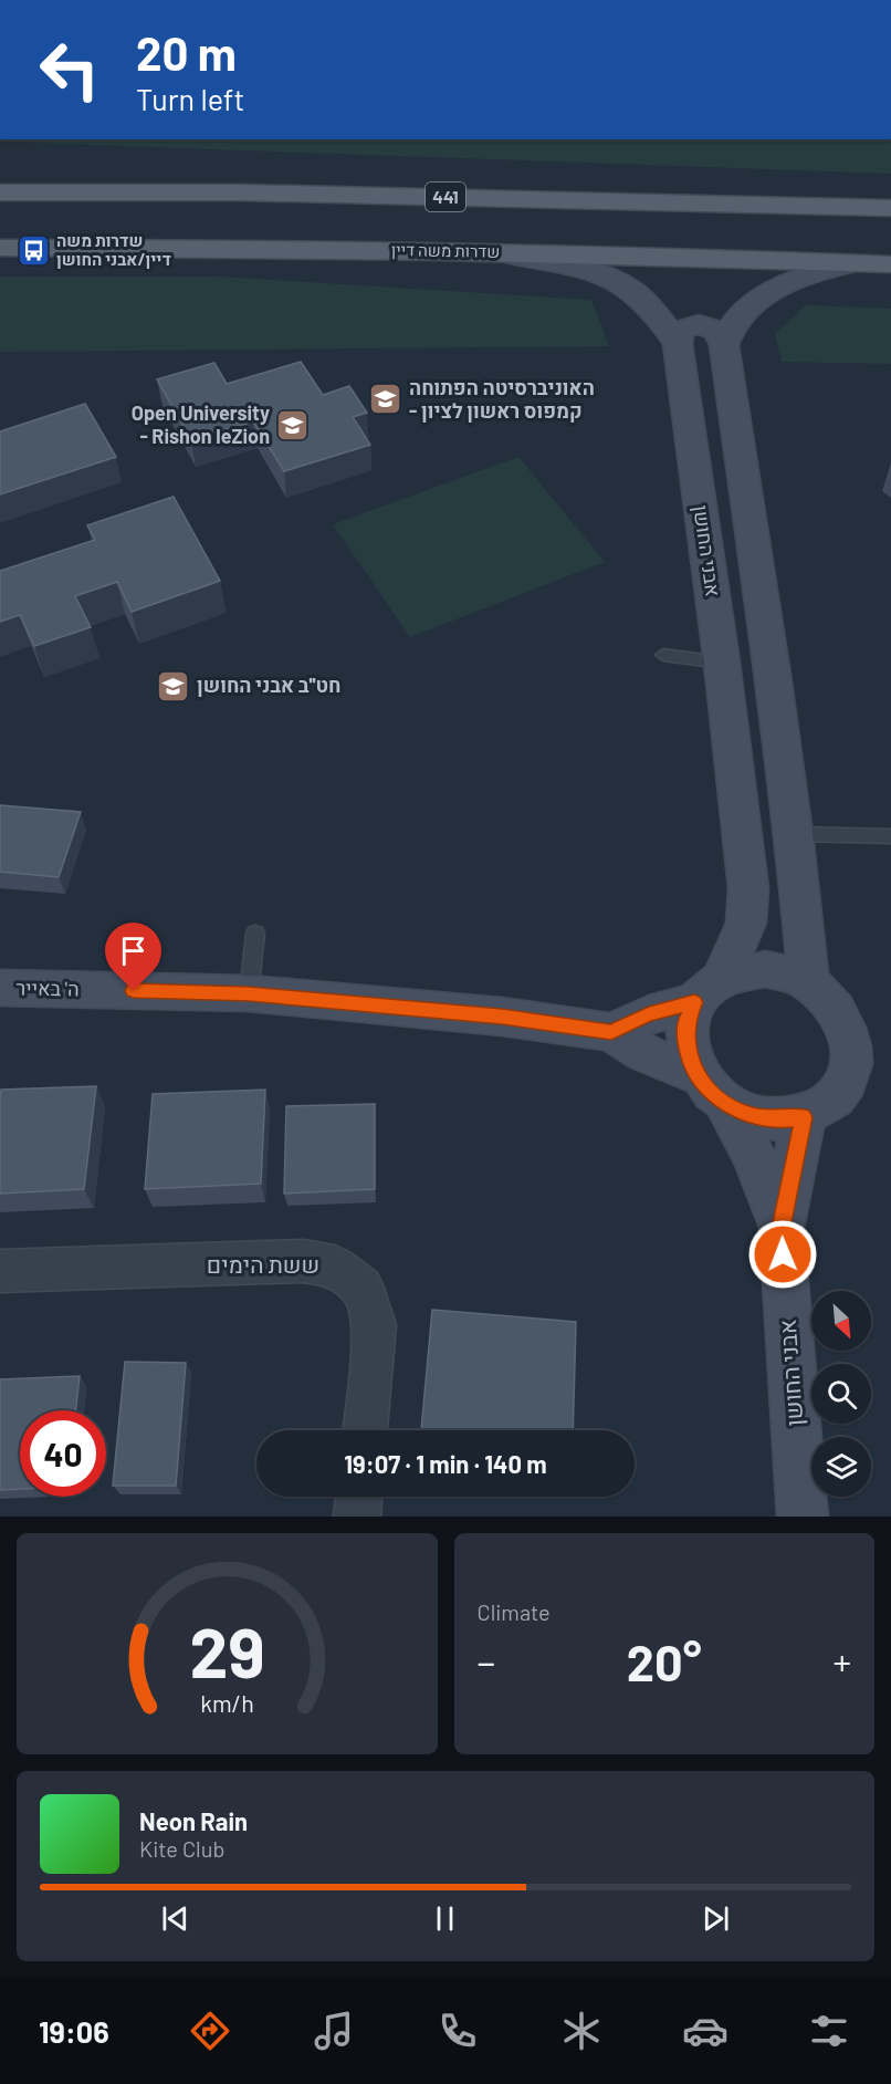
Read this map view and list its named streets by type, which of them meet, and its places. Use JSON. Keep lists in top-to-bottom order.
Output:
{
  "streets": {
    "main road": ["441", "שדרות משה דיין"],
    "street": ["אבני החושן", "ה' באייר", "ששת הימים"]
  },
  "crossings": [
    ["שדרות משה דיין", "אבני החושן"],
    ["אבני החושן", "ה' באייר"]
  ],
  "places": {
    "bus stop": ["שדרות משה דיין/אבני החושן"],
    "school or university": ["האוניברסיטה הפתוחה - קמפוס ראשון לציון", "Open University - Rishon leZion", "חט''ב אבני החושן"]
  },
  "north": "bottom right",
  "page": {
    "turn": ["20 m", "Turn left"],
    "limit": "40",
    "trip": "19:07 · 1 min · 140 m",
    "tile": "Climate",
    "heat": ["−", "20°", "+"],
    "song": ["Neon Rain", "Kite Club"],
    "tabs": "19:06",
    "gauge": ["29", "km/h"]
  }
}
